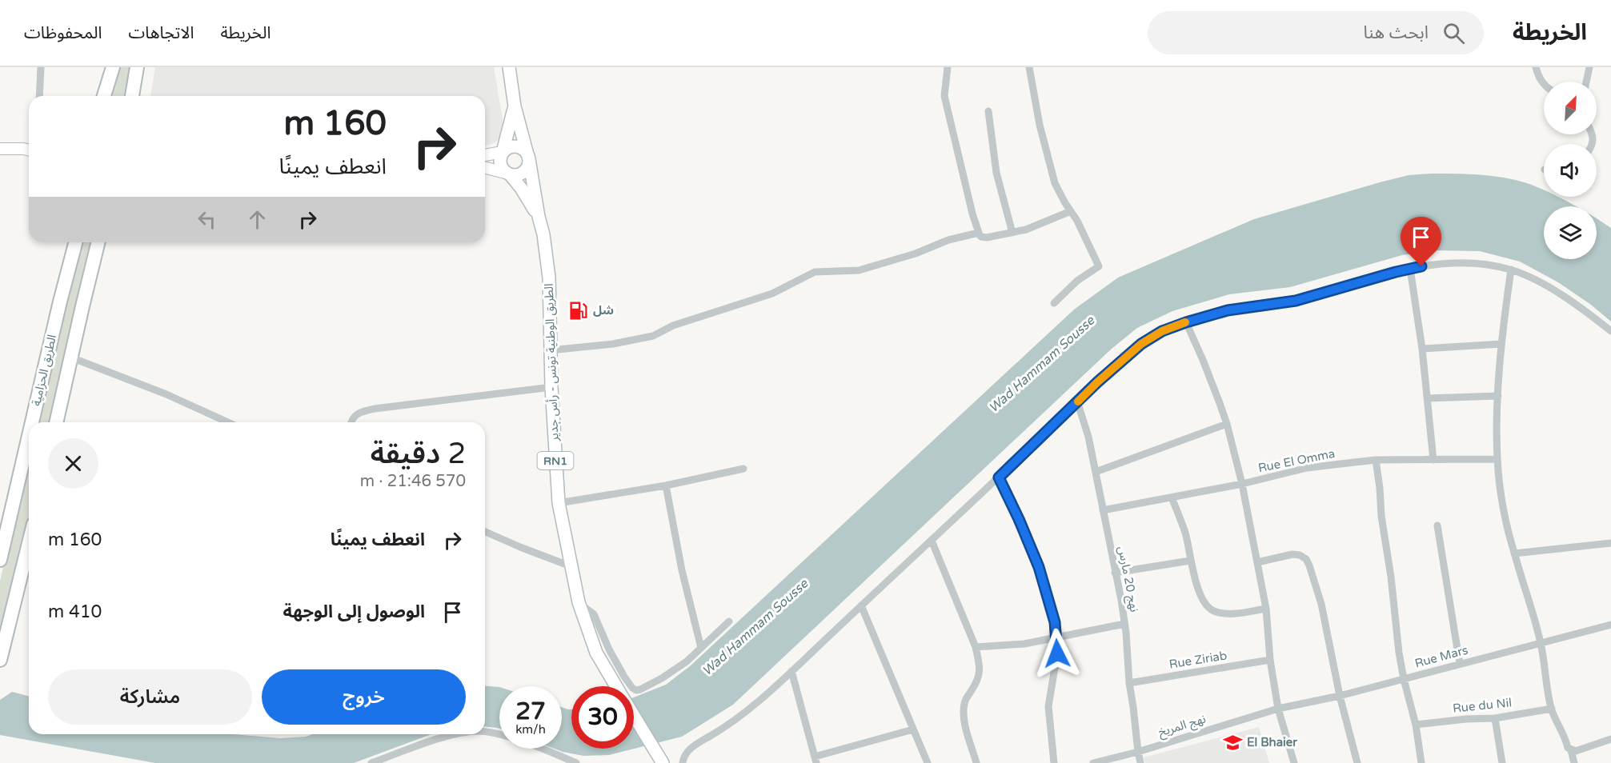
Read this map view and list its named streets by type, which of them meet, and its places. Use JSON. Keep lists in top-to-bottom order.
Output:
{
  "streets": {
    "highway": ["الطريق الحزامية"],
    "main road": ["الطريق الوطنية تونس - رأس جدير", "RN1"],
    "street": [
      "Rue El Omma",
      "نهج 20 مارس",
      "Rue Mars",
      "Rue Ziriab",
      "Rue du Nil",
      "نهج المريخ"
    ]
  },
  "crossings": [
    ["الطريق الوطنية تونس - رأس جدير", "RN1"],
    ["Rue El Omma", "نهج 20 مارس"],
    ["نهج 20 مارس", "Rue Ziriab"],
    ["نهج 20 مارس", "نهج المريخ"],
    ["Rue Mars", "نهج المريخ"]
  ],
  "water": ["Wad Hammam Sousse"],
  "places": {
    "fuel station": ["شل"],
    "school or university": ["El Bhaier"]
  },
  "north": "top right",
  "page": {
    "header": "الخريطة",
    "search": "ابحث هنا",
    "nav": ["الخريطة", "الاتجاهات", "المحفوظات"],
    "turn": ["160 m", "انعطف يمينًا"],
    "heading": ["2 دقيقة", "570 m · 21:46"],
    "list": [
      {
        "name": "انعطف يمينًا",
        "value": "160 m"
      },
      {
        "name": "الوصول إلى الوجهة",
        "value": "410 m"
      }
    ],
    "buttons": ["خروج", "مشاركة"],
    "speed": "27 km/h",
    "limit": "30"
  }
}
